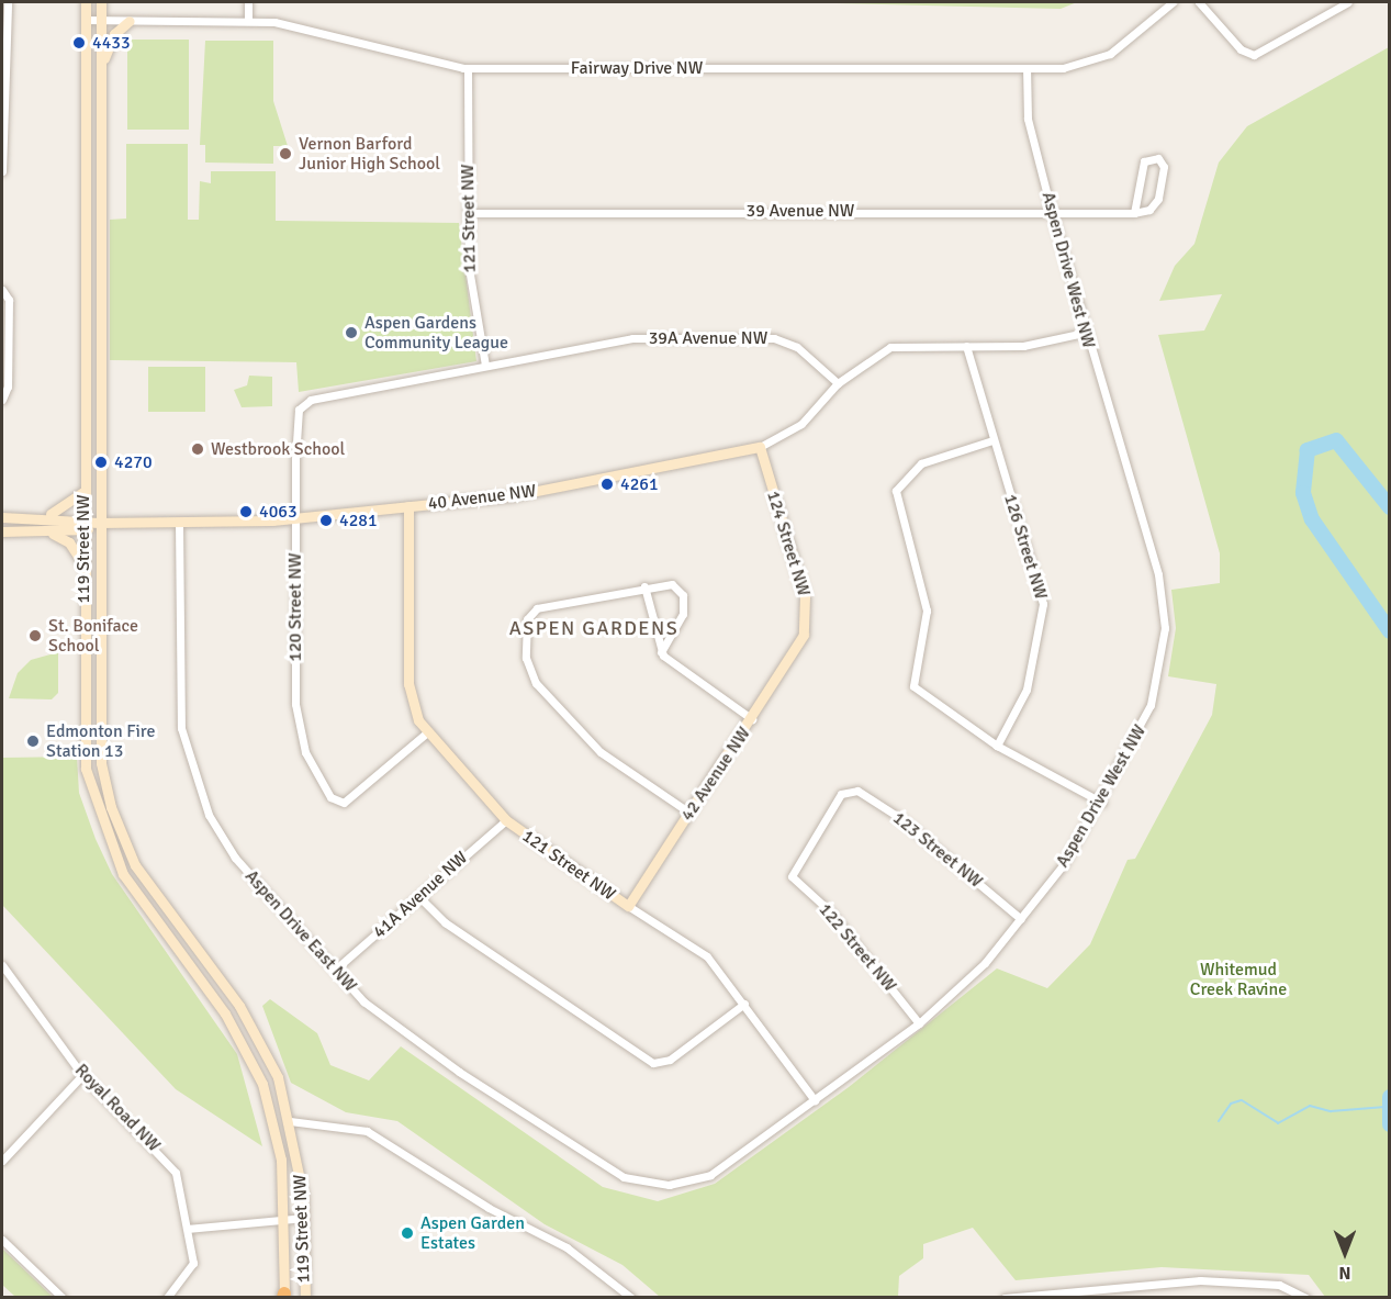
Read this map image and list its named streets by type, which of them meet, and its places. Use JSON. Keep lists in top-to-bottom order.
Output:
{
  "streets": {
    "main road": [
      "121 Street NW",
      "40 Avenue NW",
      "124 Street NW",
      "119 Street NW",
      "42 Avenue NW"
    ],
    "street": [
      "Fairway Drive NW",
      "39 Avenue NW",
      "Aspen Drive West NW",
      "39A Avenue NW",
      "126 Street NW",
      "120 Street NW",
      "123 Street NW",
      "41A Avenue NW",
      "Aspen Drive East NW",
      "122 Street NW",
      "Royal Road NW"
    ]
  },
  "crossings": [
    ["Fairway Drive NW", "121 Street NW"],
    ["Fairway Drive NW", "Aspen Drive West NW"],
    ["Fairway Drive NW", "119 Street NW"],
    ["39 Avenue NW", "121 Street NW"],
    ["39 Avenue NW", "Aspen Drive West NW"],
    ["121 Street NW", "Aspen Drive West NW"],
    ["121 Street NW", "39A Avenue NW"],
    ["121 Street NW", "40 Avenue NW"],
    ["121 Street NW", "120 Street NW"],
    ["121 Street NW", "42 Avenue NW"],
    ["121 Street NW", "41A Avenue NW"],
    ["Aspen Drive West NW", "123 Street NW"],
    ["Aspen Drive West NW", "Aspen Drive East NW"],
    ["Aspen Drive West NW", "122 Street NW"],
    ["39A Avenue NW", "40 Avenue NW"],
    ["39A Avenue NW", "120 Street NW"],
    ["40 Avenue NW", "124 Street NW"],
    ["40 Avenue NW", "119 Street NW"],
    ["40 Avenue NW", "120 Street NW"],
    ["40 Avenue NW", "Aspen Drive East NW"],
    ["124 Street NW", "42 Avenue NW"],
    ["123 Street NW", "122 Street NW"],
    ["41A Avenue NW", "Aspen Drive East NW"]
  ],
  "districts": ["ASPEN GARDENS"],
  "parks": ["Whitemud Creek Ravine"],
  "places": [
    "4433",
    "Vernon Barford Junior High School",
    "Aspen Gardens Community League",
    "Westbrook School",
    "4270",
    "4261",
    "4063",
    "4281",
    "St. Boniface School",
    "Edmonton Fire Station 13",
    "Aspen Garden Estates"
  ],
  "north": "bottom"
}
